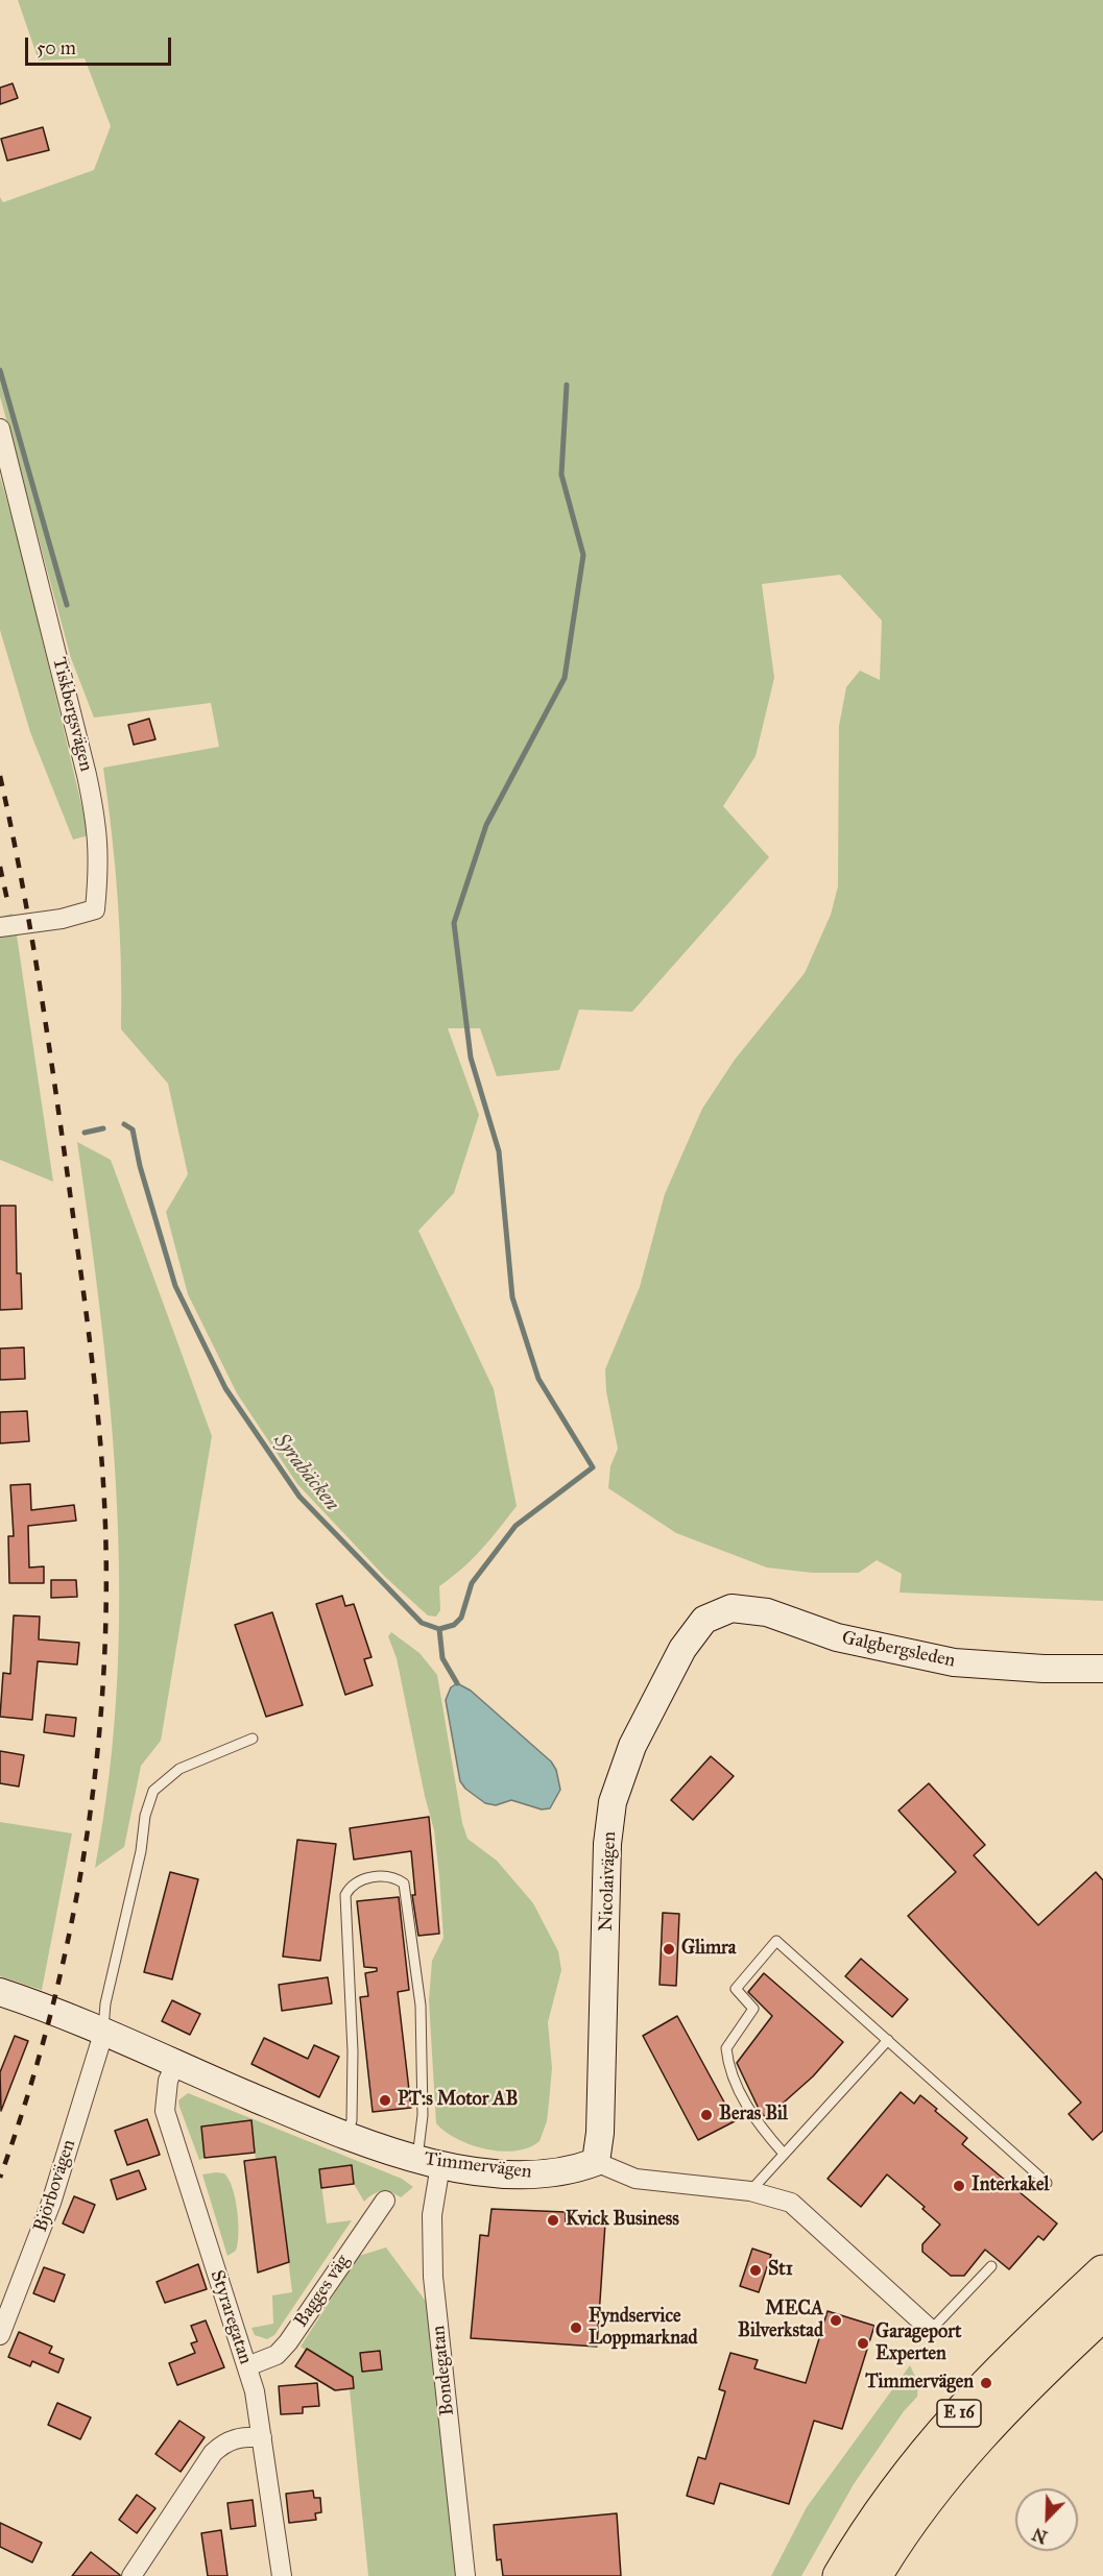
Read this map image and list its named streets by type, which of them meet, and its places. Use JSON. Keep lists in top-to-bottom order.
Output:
{
  "streets": {
    "highway": ["E 16"],
    "street": [
      "Tiskbergsvägen",
      "Galgbergsleden",
      "Nicolaivägen",
      "Timmervägen",
      "Björbovägen",
      "Bagges väg",
      "Styraregatan",
      "Bondegatan"
    ]
  },
  "crossings": [
    ["Galgbergsleden", "Nicolaivägen"],
    ["Nicolaivägen", "Timmervägen"],
    ["Timmervägen", "Björbovägen"],
    ["Timmervägen", "Styraregatan"],
    ["Timmervägen", "Bondegatan"],
    ["Bagges väg", "Styraregatan"]
  ],
  "water": ["Syrabäcken"],
  "places": [
    "Glimra",
    "PT:s Motor AB",
    "Beras Bil",
    "Interkakel",
    "Kvick Business",
    "St1",
    "MECA Bilverkstad",
    "Fyndservice Loppmarknad",
    "Garageport Experten",
    "Timmervägen"
  ],
  "scale_bar": "50 m",
  "north": "bottom left"
}
